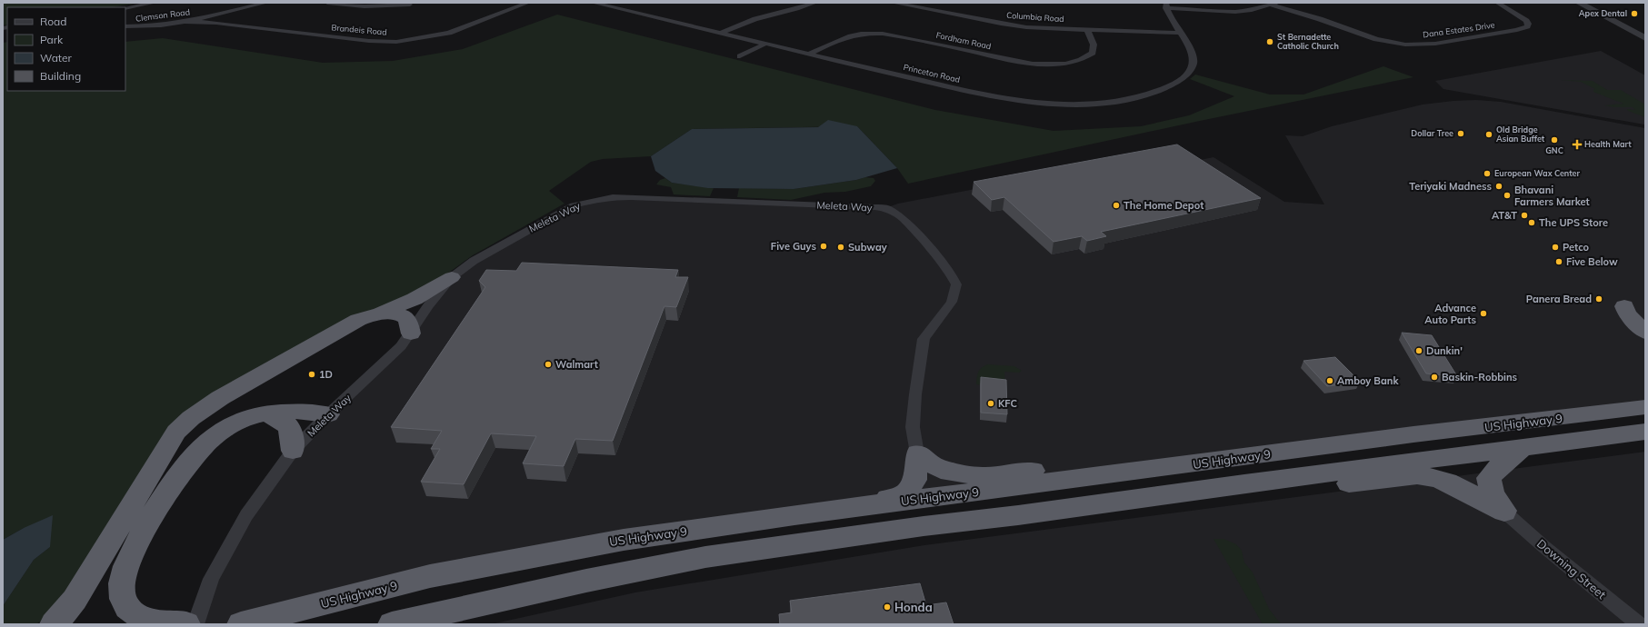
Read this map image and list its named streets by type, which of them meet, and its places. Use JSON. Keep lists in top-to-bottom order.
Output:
{
  "streets": {
    "highway": ["US Highway 9"],
    "street": [
      "Clemson Road",
      "Columbia Road",
      "Brandeis Road",
      "Dana Estates Drive",
      "Fordham Road",
      "Princeton Road",
      "Meleta Way",
      "Downing Street"
    ]
  },
  "crossings": [
    ["Clemson Road", "Brandeis Road"],
    ["Columbia Road", "Fordham Road"],
    ["Columbia Road", "Princeton Road"],
    ["Fordham Road", "Princeton Road"]
  ],
  "places": {
    "other": [
      "Apex Dental",
      "St Bernadette Catholic Church",
      "Dollar Tree",
      "Old Bridge Asian Buffet",
      "GNC",
      "European Wax Center",
      "Teriyaki Madness",
      "Bhavani Farmers Market",
      "The Home Depot",
      "AT&T",
      "The UPS Store",
      "Five Guys",
      "Subway",
      "Petco",
      "Five Below",
      "Panera Bread",
      "Advance Auto Parts",
      "Dunkin'",
      "Walmart",
      "1D",
      "Baskin-Robbins",
      "Amboy Bank",
      "KFC",
      "Honda"
    ],
    "health": ["Health Mart"]
  },
  "legend": [
    "Road",
    "Park",
    "Water",
    "Building"
  ]
}
